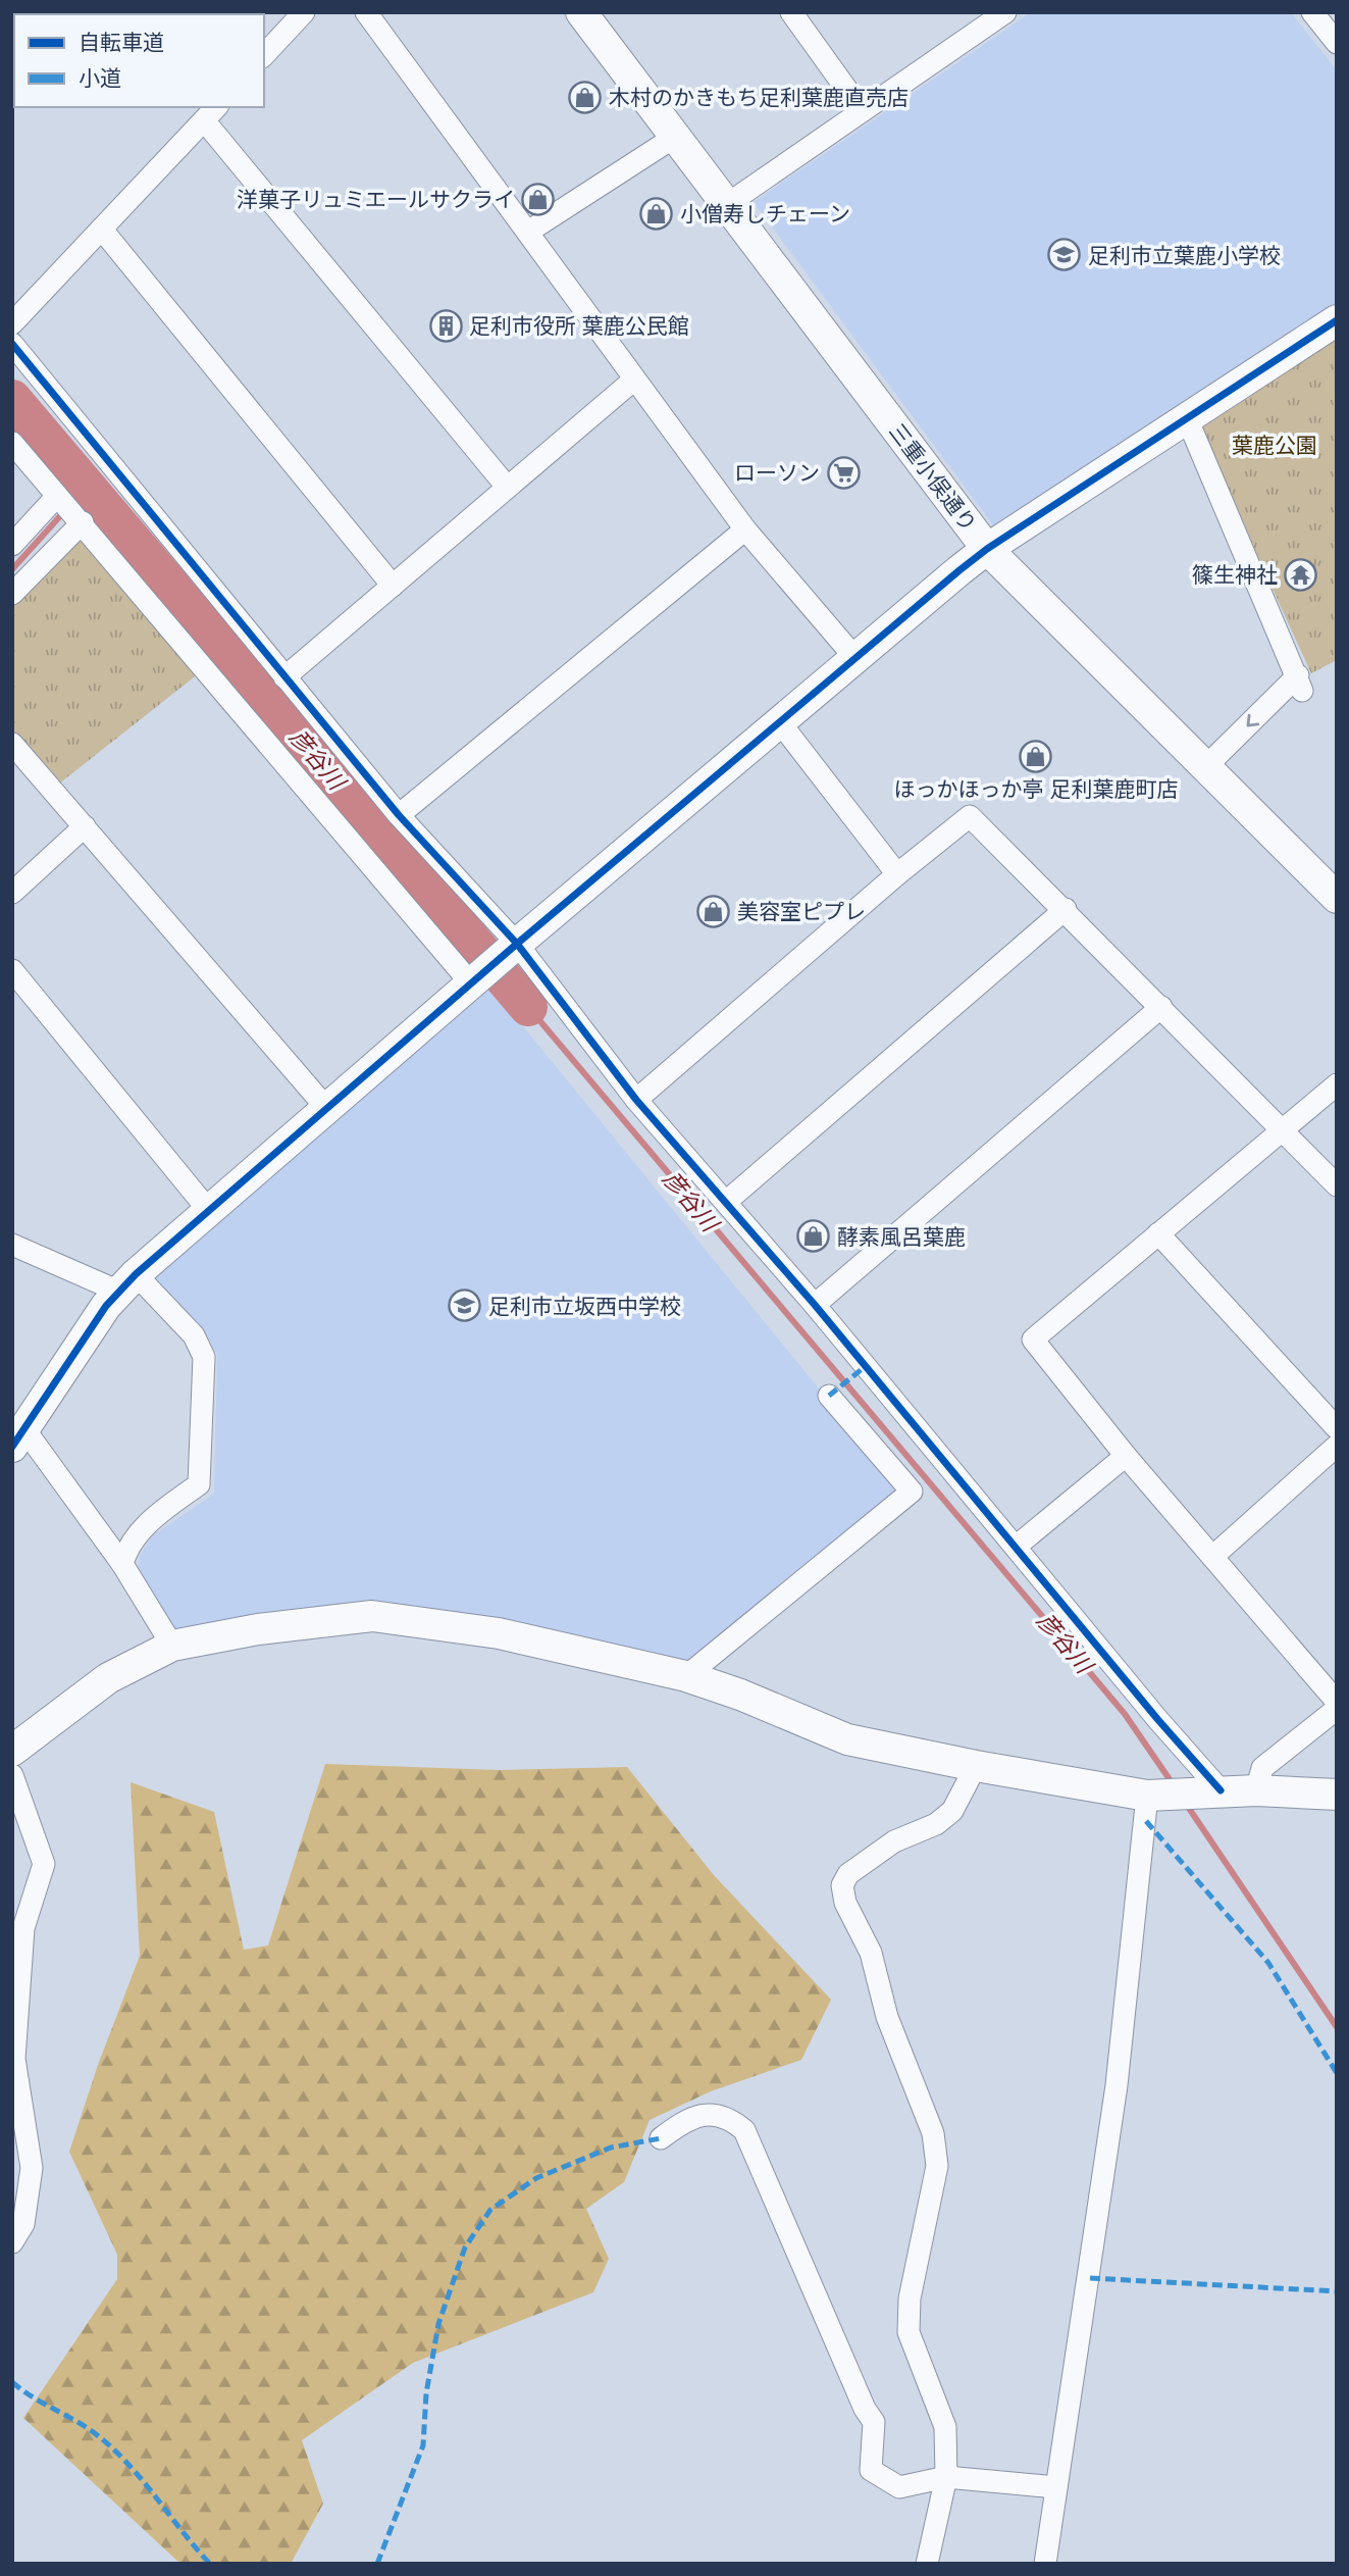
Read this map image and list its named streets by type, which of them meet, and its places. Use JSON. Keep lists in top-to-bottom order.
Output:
{
  "streets": {
    "street": ["三重小俣通り"]
  },
  "water": ["彦谷川"],
  "parks": ["葉鹿公園"],
  "places": {
    "shop": [
      "木村のかきもち足利葉鹿直売店",
      "洋菓子リュミエールサクライ",
      "小僧寿しチェーン",
      "ほっかほっか亭 足利葉鹿町店",
      "美容室ピプレ",
      "酵素風呂葉鹿"
    ],
    "school or university": ["足利市立葉鹿小学校", "足利市立坂西中学校"],
    "building": ["足利市役所 葉鹿公民館"],
    "supermarket": ["ローソン"],
    "temple": ["篠生神社"]
  },
  "legend": ["自転車道", "小道"]
}
